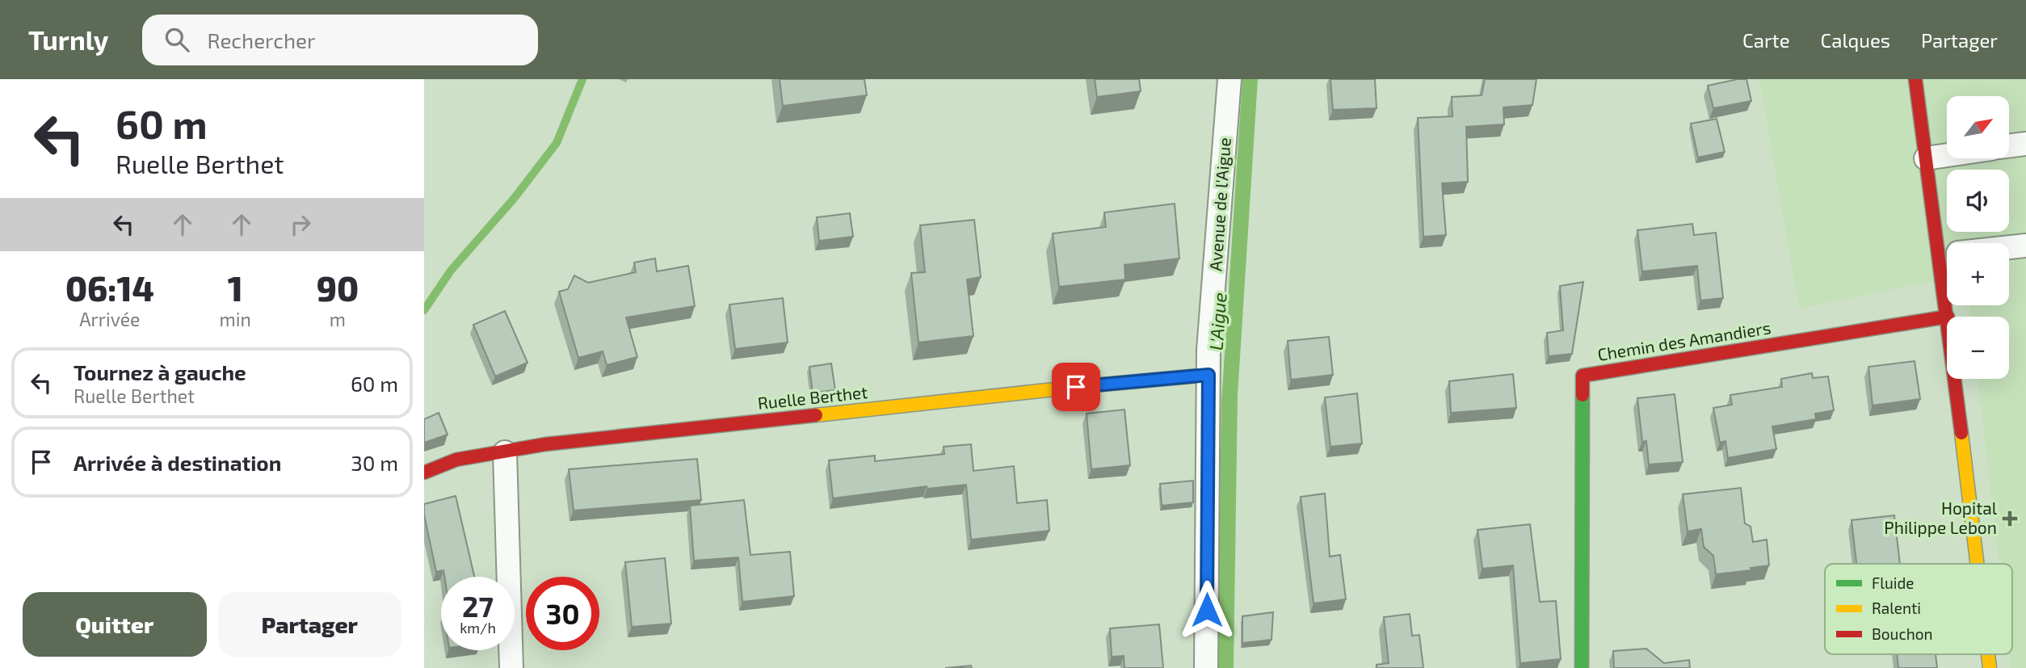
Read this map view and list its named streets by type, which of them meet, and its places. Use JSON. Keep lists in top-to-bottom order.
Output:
{
  "streets": {
    "street": ["Avenue de l'Aigue", "Chemin des Amandiers", "Ruelle Berthet"]
  },
  "crossings": [
    ["Avenue de l'Aigue", "Ruelle Berthet"]
  ],
  "water": ["L'Aigue"],
  "places": {
    "health": ["Hopital Philippe Lebon"]
  },
  "legend": ["Fluide", "Ralenti", "Bouchon"],
  "north": "top right",
  "page": {
    "header": "Turnly",
    "search": "Rechercher",
    "nav": ["Carte", "Calques", "Partager"],
    "turn": ["60 m", "Ruelle Berthet"],
    "map_buttons": ["+", "−"],
    "eta": [
      "06:14",
      "Arrivée",
      "1",
      "min",
      "90",
      "m"
    ],
    "list": [
      {
        "name": "Tournez à gauche",
        "note": "Ruelle Berthet",
        "value": "60 m"
      },
      {
        "name": "Arrivée à destination",
        "value": "30 m"
      }
    ],
    "speed": "27 km/h",
    "limit": "30",
    "buttons": ["Quitter", "Partager"]
  }
}
